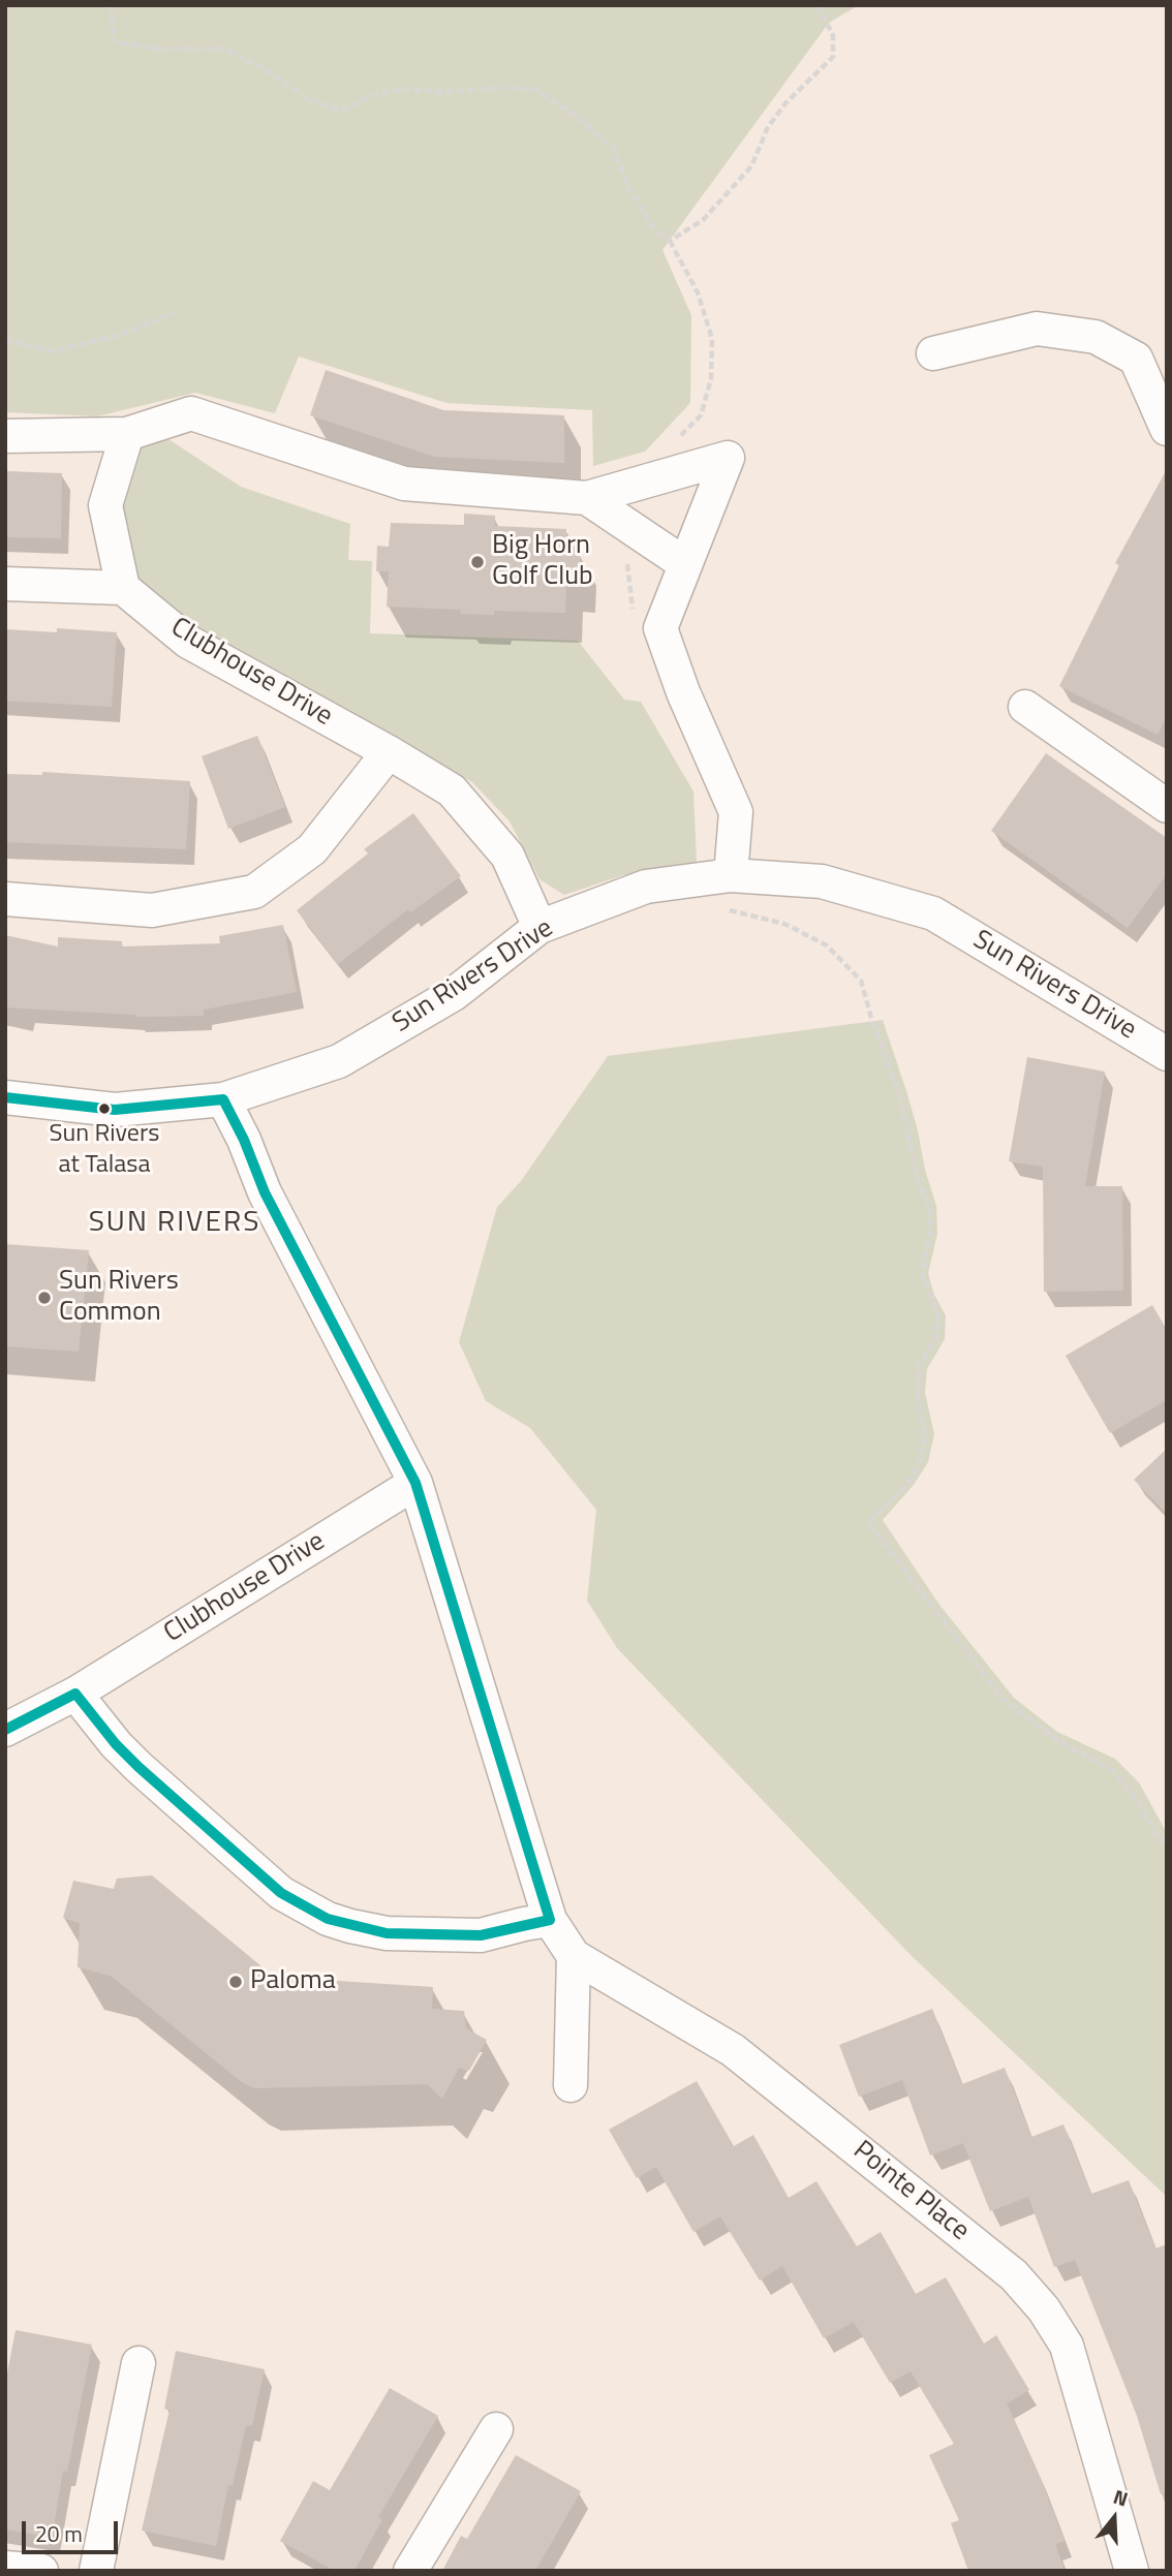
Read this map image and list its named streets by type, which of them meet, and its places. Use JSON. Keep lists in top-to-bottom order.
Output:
{
  "streets": {
    "street": ["Clubhouse Drive", "Sun Rivers Drive", "Pointe Place"]
  },
  "crossings": [
    ["Clubhouse Drive", "Sun Rivers Drive"],
    ["Clubhouse Drive", "Pointe Place"],
    ["Sun Rivers Drive", "Pointe Place"]
  ],
  "districts": ["SUN RIVERS"],
  "places": [
    "Big Horn Golf Club",
    "Sun Rivers at Talasa",
    "Sun Rivers Common",
    "Paloma"
  ],
  "scale_bar": "20 m",
  "north": "top"
}
